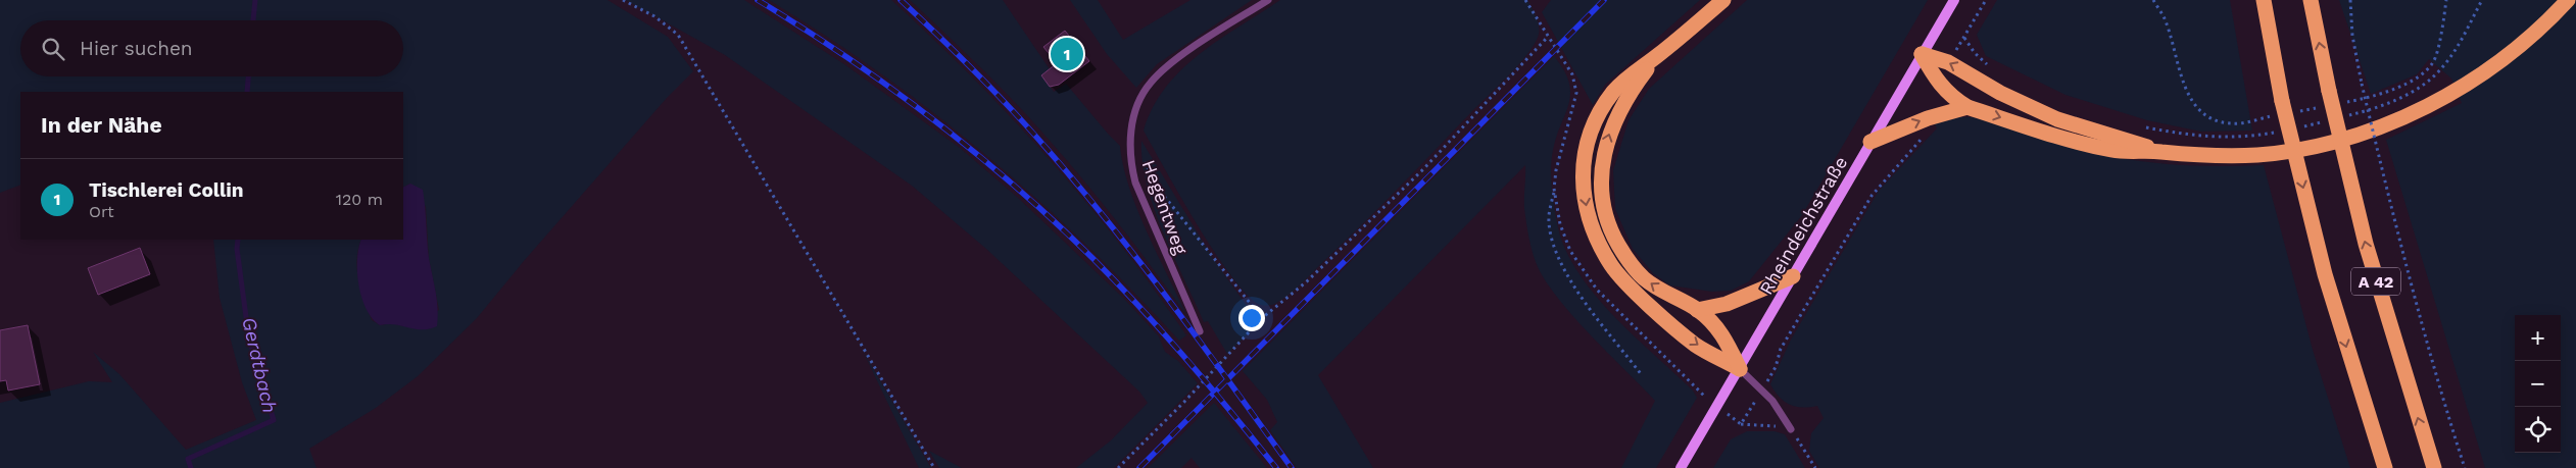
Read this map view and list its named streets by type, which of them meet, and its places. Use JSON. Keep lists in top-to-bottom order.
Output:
{
  "streets": {
    "highway": ["A 42"],
    "main road": ["Rheindeichstraße"],
    "lane": ["Hegentweg"]
  },
  "water": ["Gerdtbach"],
  "page": {
    "search": "Hier suchen",
    "pins": "1",
    "heading": "In der Nähe",
    "list": [
      {
        "mark": "1",
        "name": "Tischlerei Collin",
        "note": "Ort",
        "value": "120 m"
      }
    ],
    "map_buttons": ["+", "−"]
  }
}
